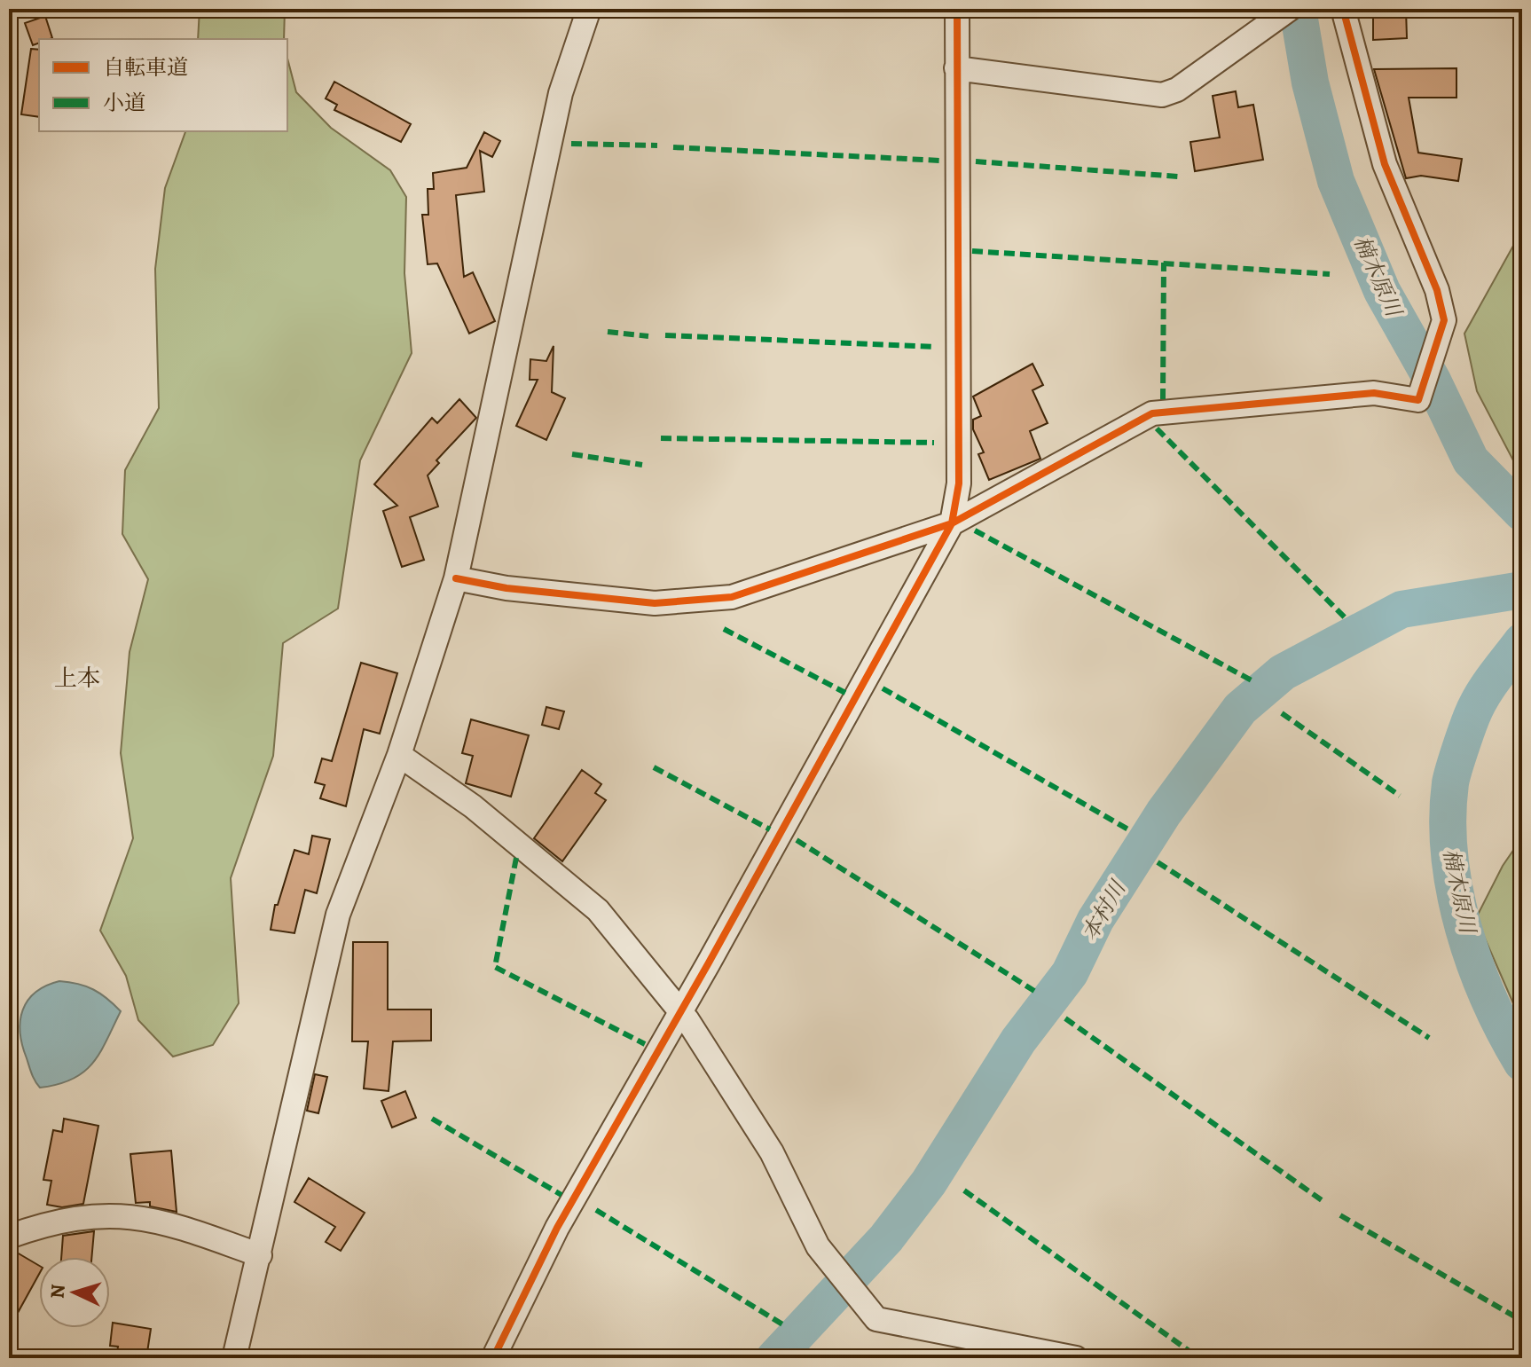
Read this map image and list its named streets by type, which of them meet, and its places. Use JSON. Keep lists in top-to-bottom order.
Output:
{
  "districts": ["上本"],
  "water": ["楠木原川", "本村川"],
  "legend": ["自転車道", "小道"],
  "north": "left"
}
